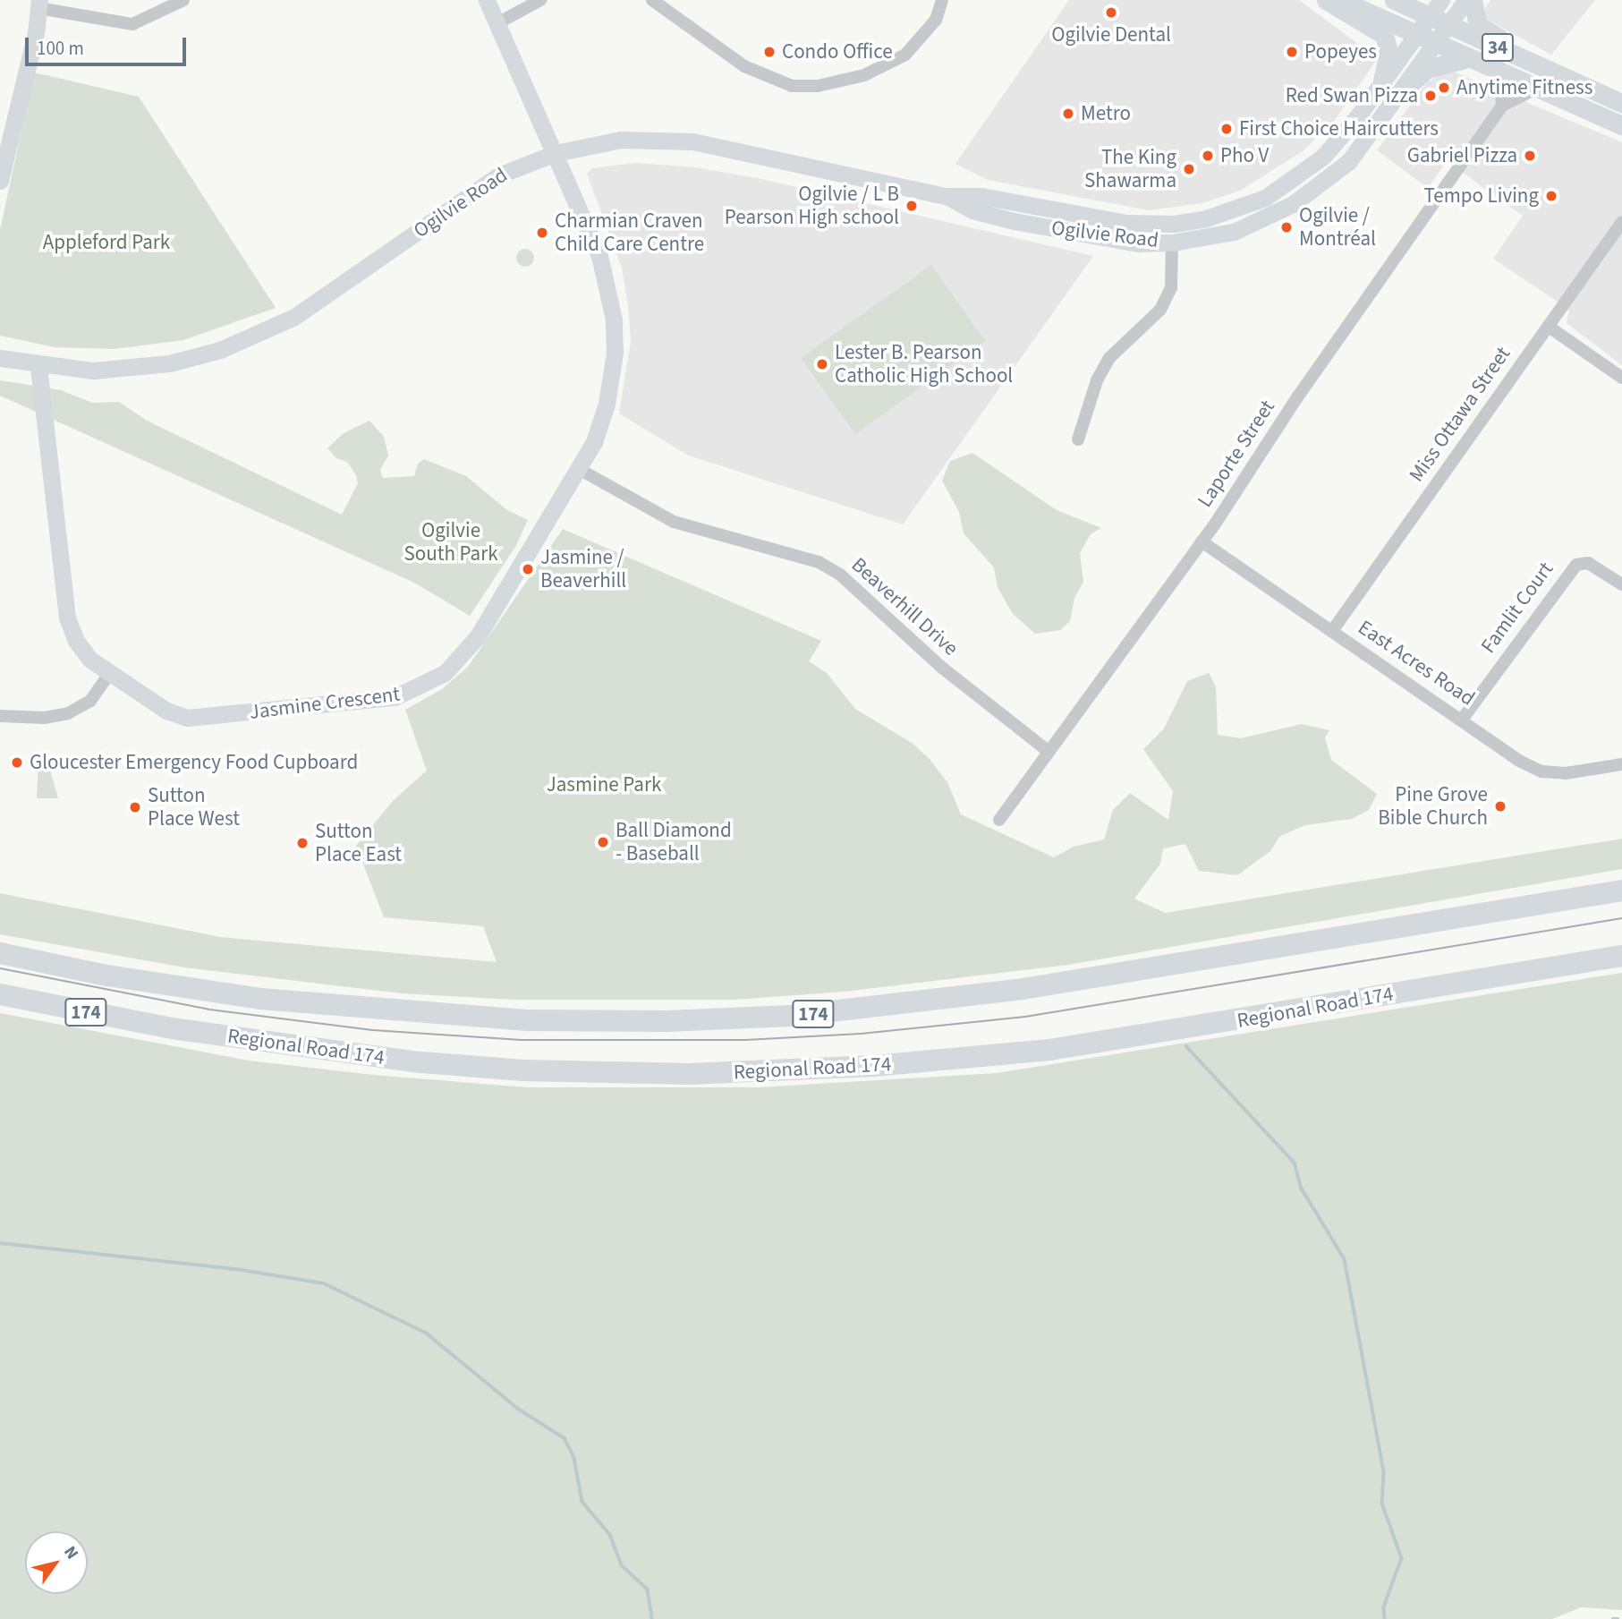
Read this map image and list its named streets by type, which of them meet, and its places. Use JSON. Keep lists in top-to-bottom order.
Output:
{
  "streets": {
    "highway": ["Regional Road 174", "174"],
    "main road": ["34", "Ogilvie Road", "Jasmine Crescent"],
    "street": [
      "Miss Ottawa Street",
      "Laporte Street",
      "Beaverhill Drive",
      "Famlit Court",
      "East Acres Road"
    ]
  },
  "crossings": [
    ["34", "Ogilvie Road"],
    ["34", "Laporte Street"],
    ["Ogilvie Road", "Jasmine Crescent"],
    ["Miss Ottawa Street", "East Acres Road"],
    ["Laporte Street", "Beaverhill Drive"],
    ["Laporte Street", "East Acres Road"],
    ["Beaverhill Drive", "Jasmine Crescent"],
    ["Famlit Court", "East Acres Road"]
  ],
  "parks": ["Appleford Park", "Ogilvie South Park", "Jasmine Park"],
  "places": [
    "Ogilvie Dental",
    "Condo Office",
    "Popeyes",
    "Anytime Fitness",
    "Red Swan Pizza",
    "Metro",
    "First Choice Haircutters",
    "Pho V",
    "Gabriel Pizza",
    "The King Shawarma",
    "Tempo Living",
    "Ogilvie / L B Pearson High school",
    "Ogilvie / Montréal",
    "Charmian Craven Child Care Centre",
    "Lester B. Pearson Catholic High School",
    "Jasmine / Beaverhill",
    "Gloucester Emergency Food Cupboard",
    "Pine Grove Bible Church",
    "Sutton Place West",
    "Ball Diamond - Baseball",
    "Sutton Place East"
  ],
  "scale_bar": "100 m",
  "north": "top right"
}
